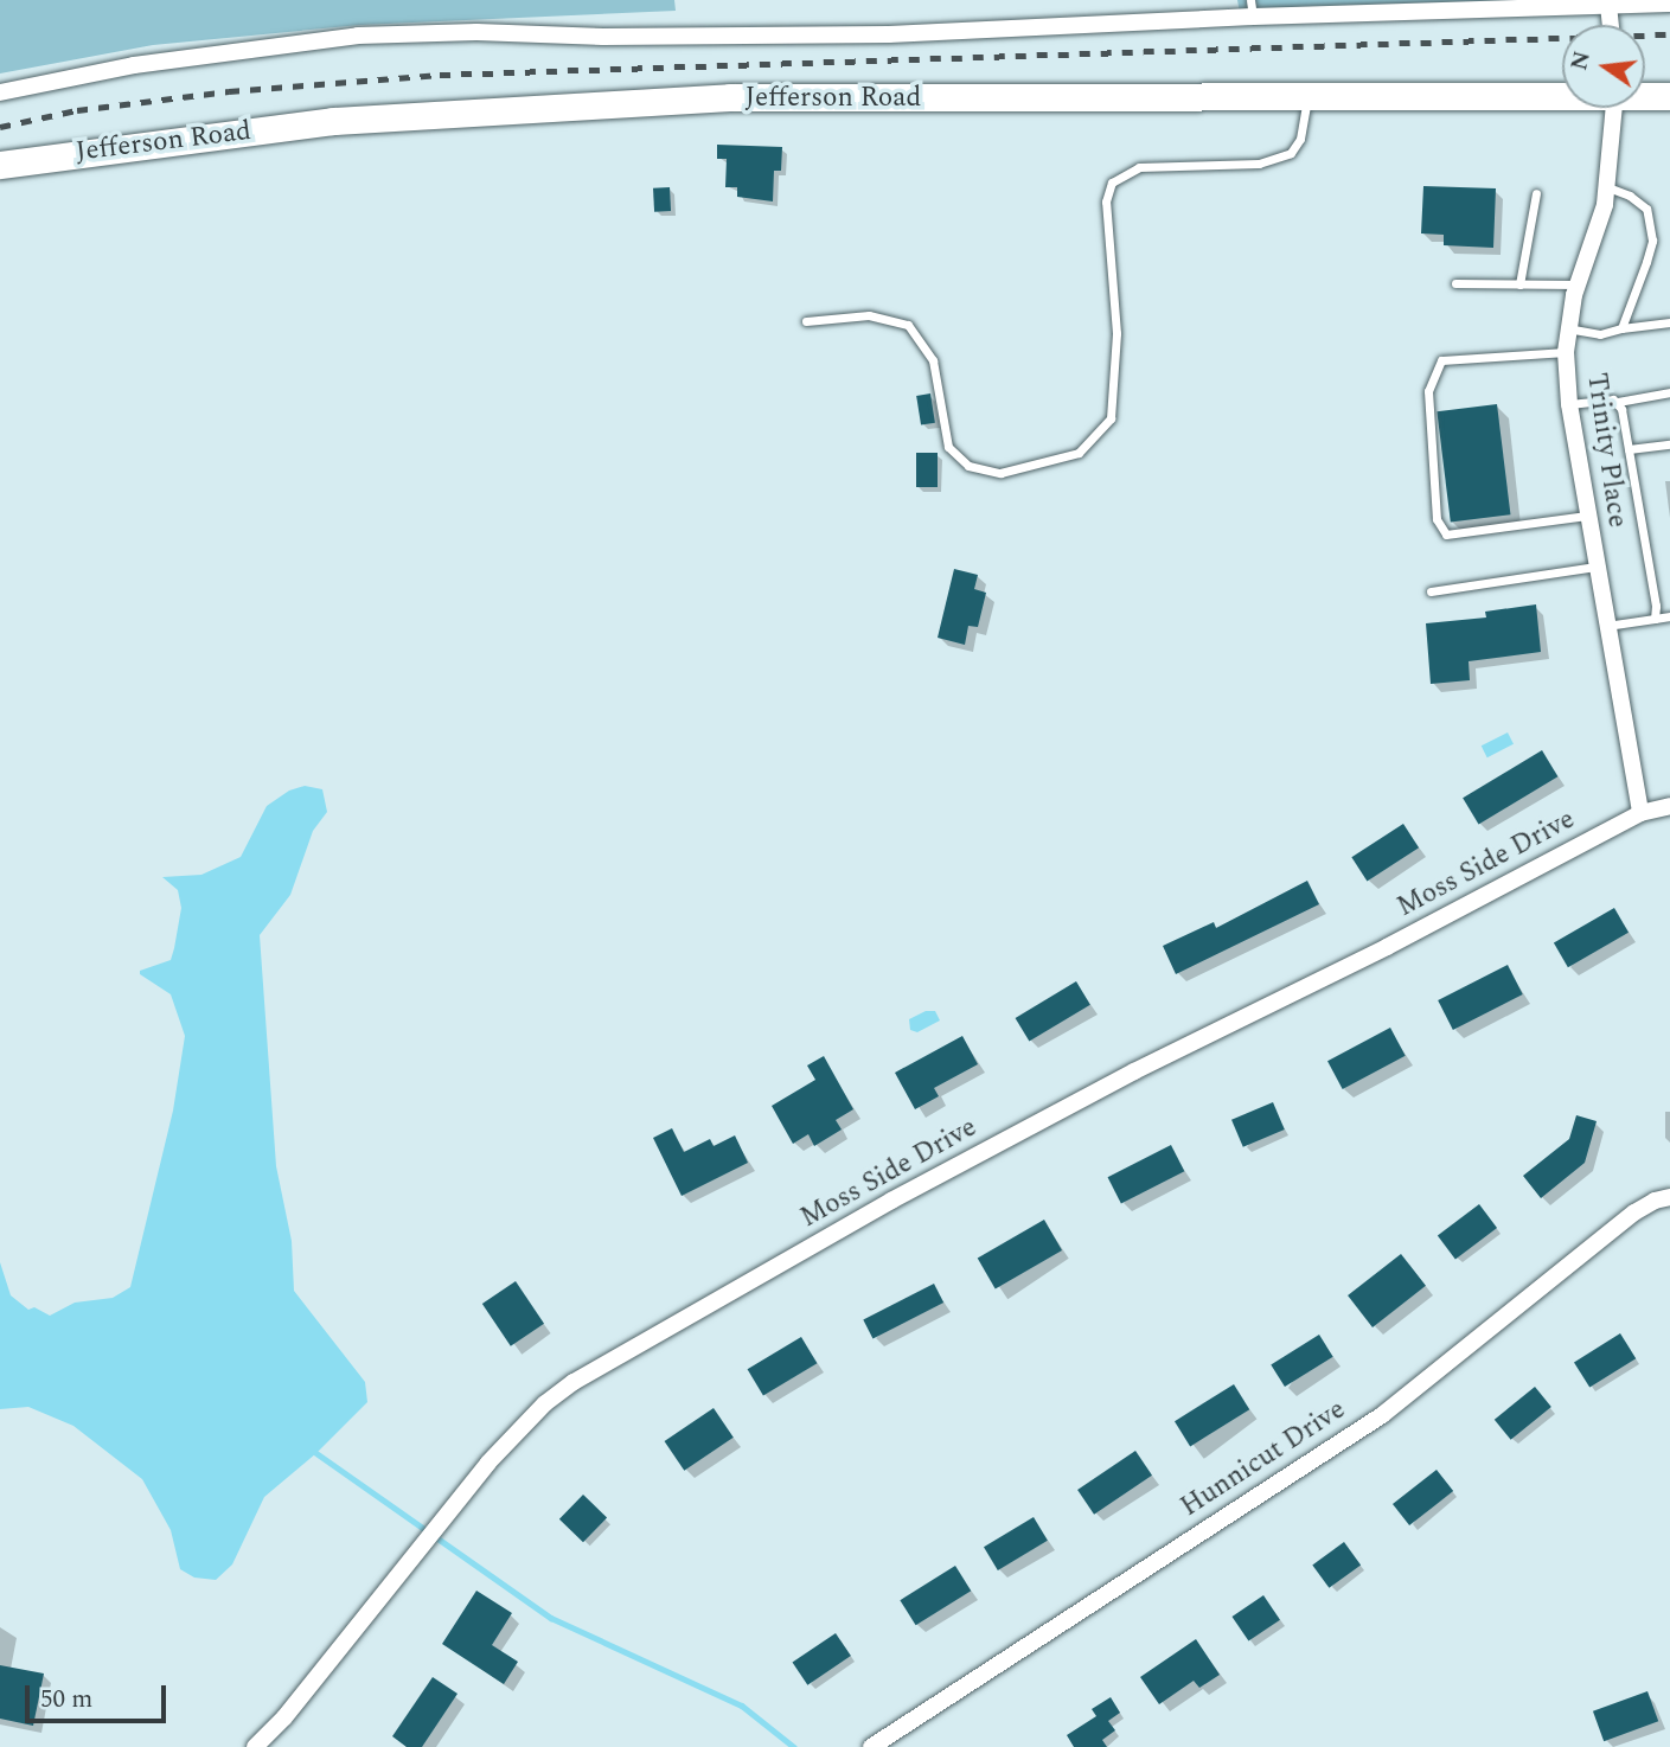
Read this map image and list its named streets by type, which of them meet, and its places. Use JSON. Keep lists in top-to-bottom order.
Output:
{
  "streets": {
    "highway": ["Jefferson Road"],
    "street": ["Trinity Place", "Moss Side Drive", "Hunnicut Drive"]
  },
  "crossings": [
    ["Trinity Place", "Moss Side Drive"]
  ],
  "scale_bar": "50 m",
  "north": "left"
}
